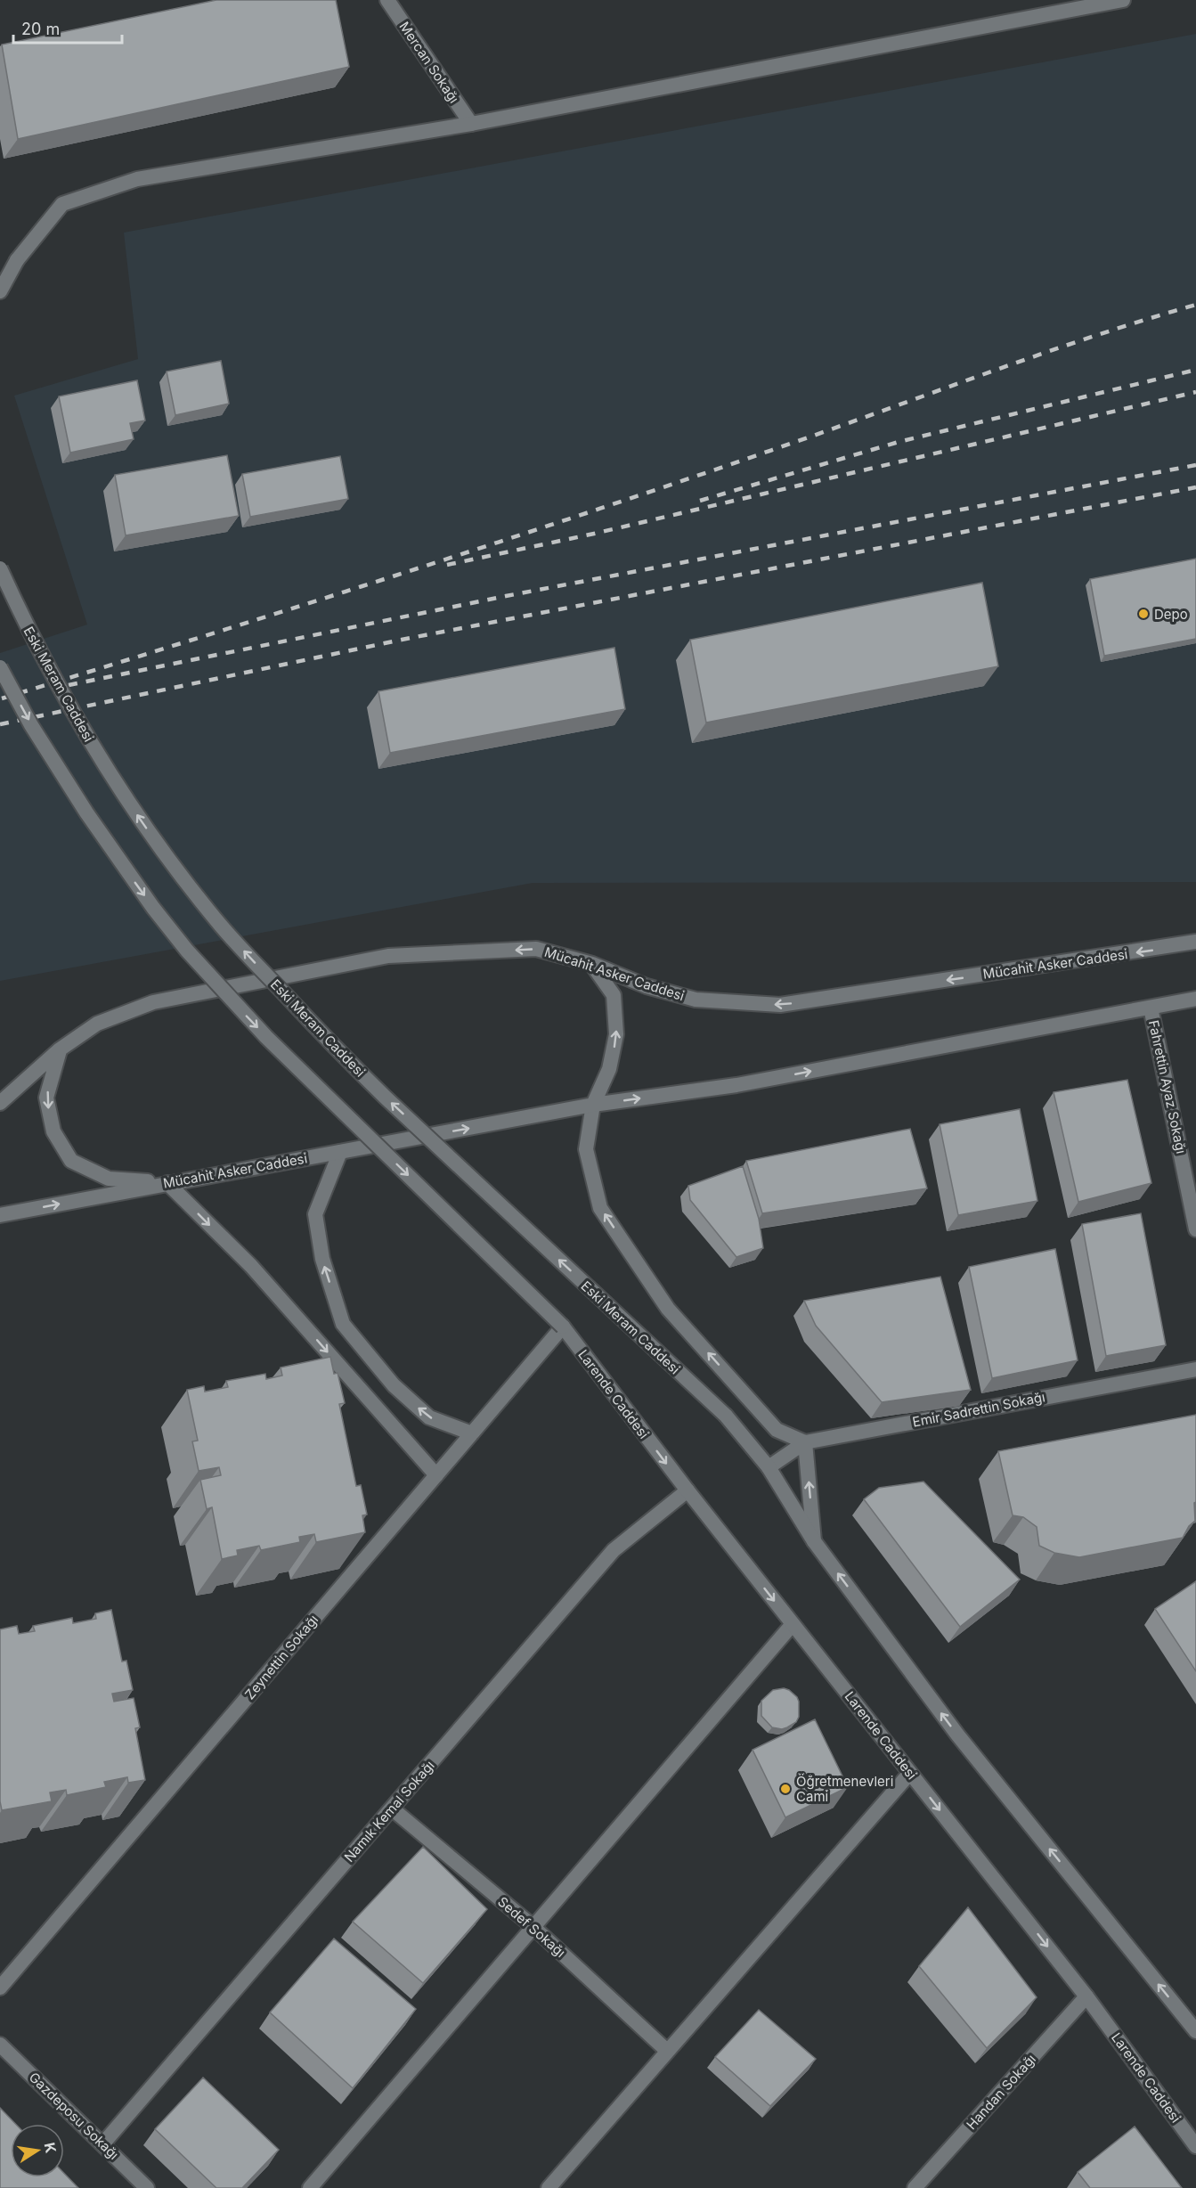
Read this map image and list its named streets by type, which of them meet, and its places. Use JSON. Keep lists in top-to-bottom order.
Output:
{
  "streets": {
    "street": [
      "Mercan Sokağı",
      "Eski Meram Caddesi",
      "Mücahit Asker Caddesi",
      "Fahrettin Ayaz Sokağı",
      "Larende Caddesi",
      "Emir Sadrettin Sokağı",
      "Zeynettin Sokağı",
      "Namık Kemal Sokağı",
      "Sedef Sokağı",
      "Handan Sokağı",
      "Gazdeposu Sokağı"
    ]
  },
  "crossings": [
    ["Eski Meram Caddesi", "Emir Sadrettin Sokağı"],
    ["Mücahit Asker Caddesi", "Fahrettin Ayaz Sokağı"],
    ["Larende Caddesi", "Zeynettin Sokağı"],
    ["Larende Caddesi", "Namık Kemal Sokağı"],
    ["Larende Caddesi", "Handan Sokağı"],
    ["Namık Kemal Sokağı", "Sedef Sokağı"],
    ["Namık Kemal Sokağı", "Gazdeposu Sokağı"]
  ],
  "places": ["Depo", "Öğretmenevleri Cami"],
  "scale_bar": "20 m",
  "north": "right"
}
